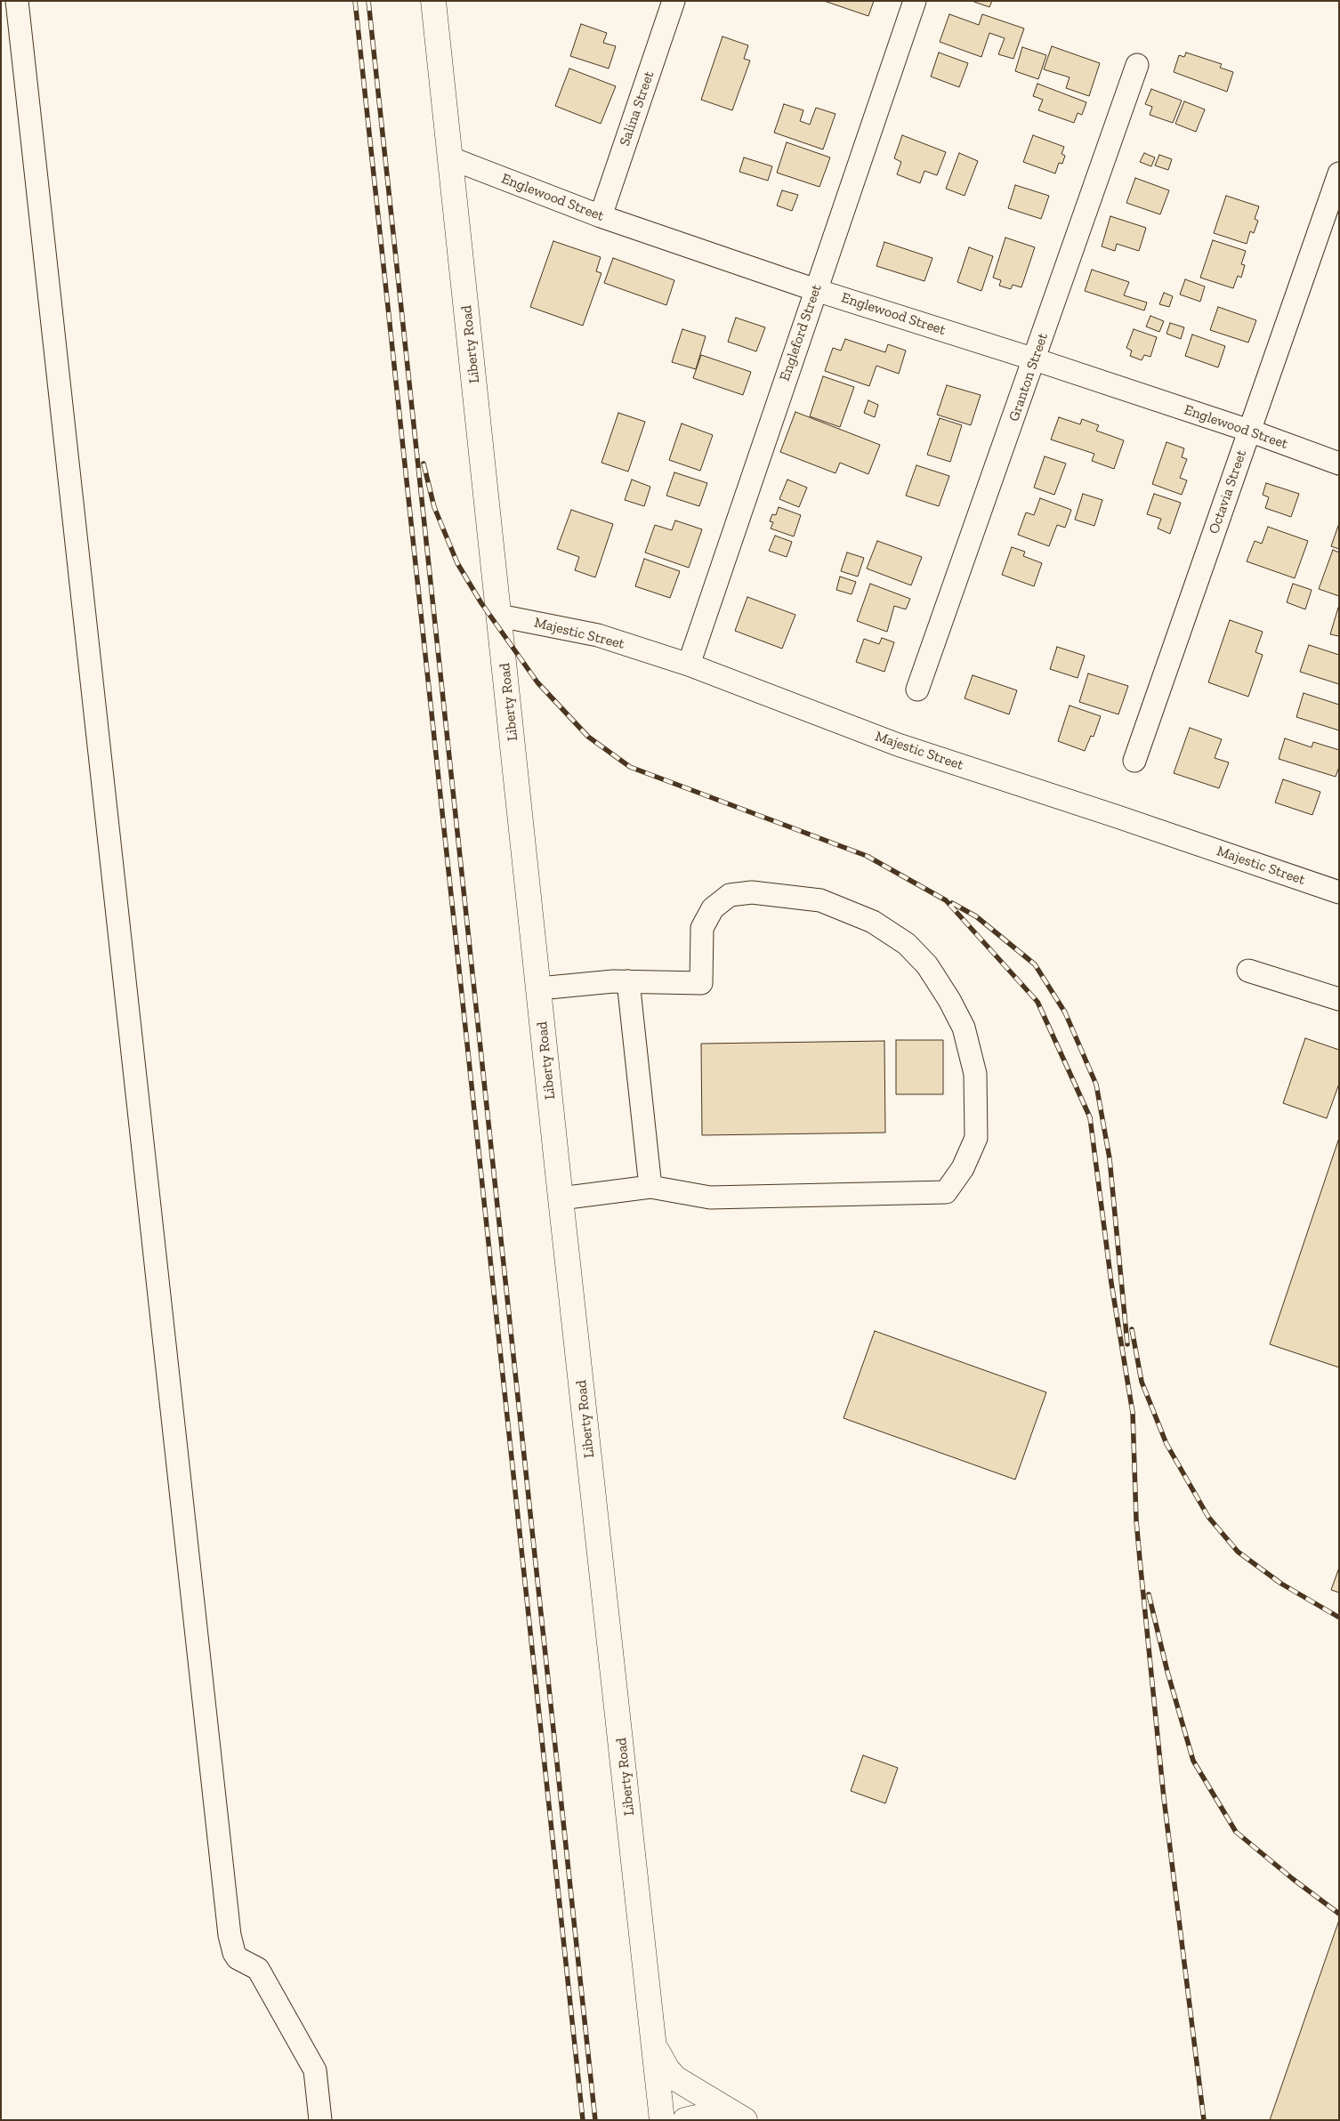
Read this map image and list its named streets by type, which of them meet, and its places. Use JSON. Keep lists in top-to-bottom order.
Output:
{
  "streets": {
    "main road": ["Liberty Road"],
    "street": [
      "Salina Street",
      "Englewood Street",
      "Engleford Street",
      "Granton Street",
      "Octavia Street",
      "Majestic Street"
    ]
  },
  "crossings": [
    ["Salina Street", "Englewood Street"],
    ["Englewood Street", "Engleford Street"],
    ["Englewood Street", "Liberty Road"],
    ["Englewood Street", "Granton Street"],
    ["Englewood Street", "Octavia Street"],
    ["Engleford Street", "Majestic Street"],
    ["Liberty Road", "Majestic Street"]
  ]
}
